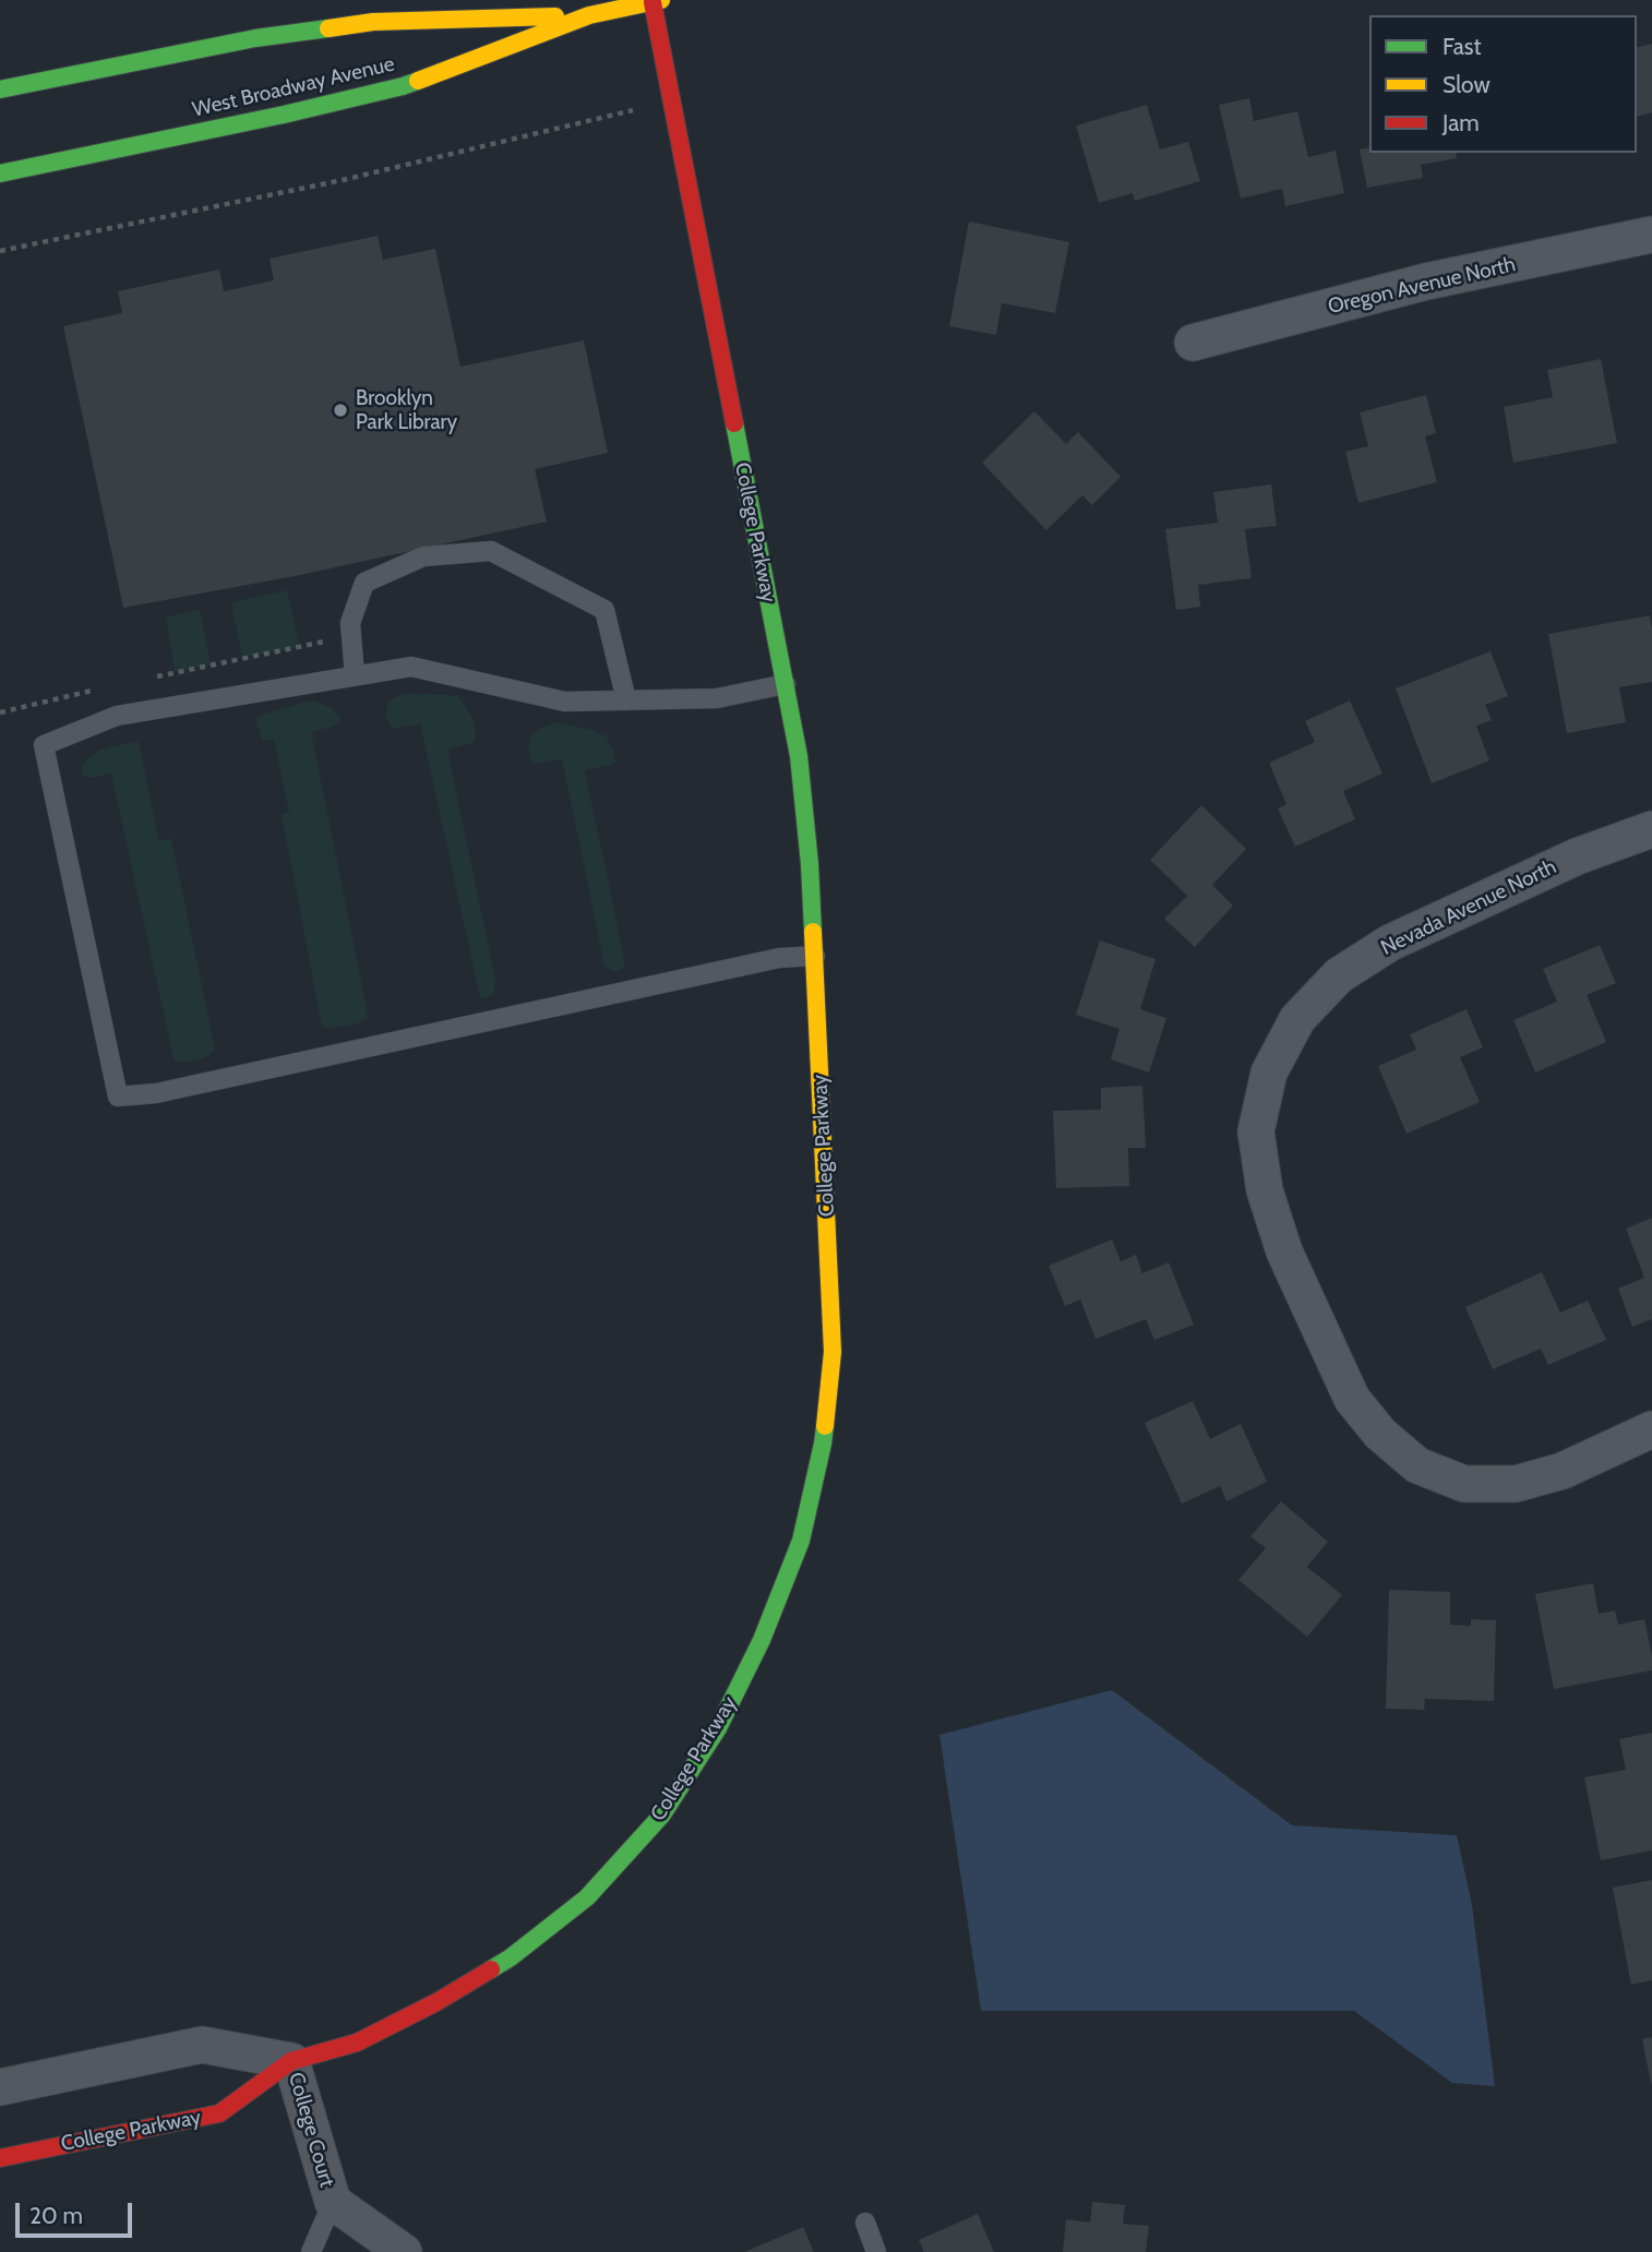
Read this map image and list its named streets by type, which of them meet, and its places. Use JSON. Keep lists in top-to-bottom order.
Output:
{
  "streets": {
    "street": [
      "West Broadway Avenue",
      "Oregon Avenue North",
      "College Parkway",
      "Nevada Avenue North",
      "College Court"
    ]
  },
  "crossings": [
    ["West Broadway Avenue", "College Parkway"],
    ["College Parkway", "College Court"]
  ],
  "places": ["Brooklyn Park Library"],
  "legend": ["Fast", "Slow", "Jam"],
  "scale_bar": "20 m"
}
